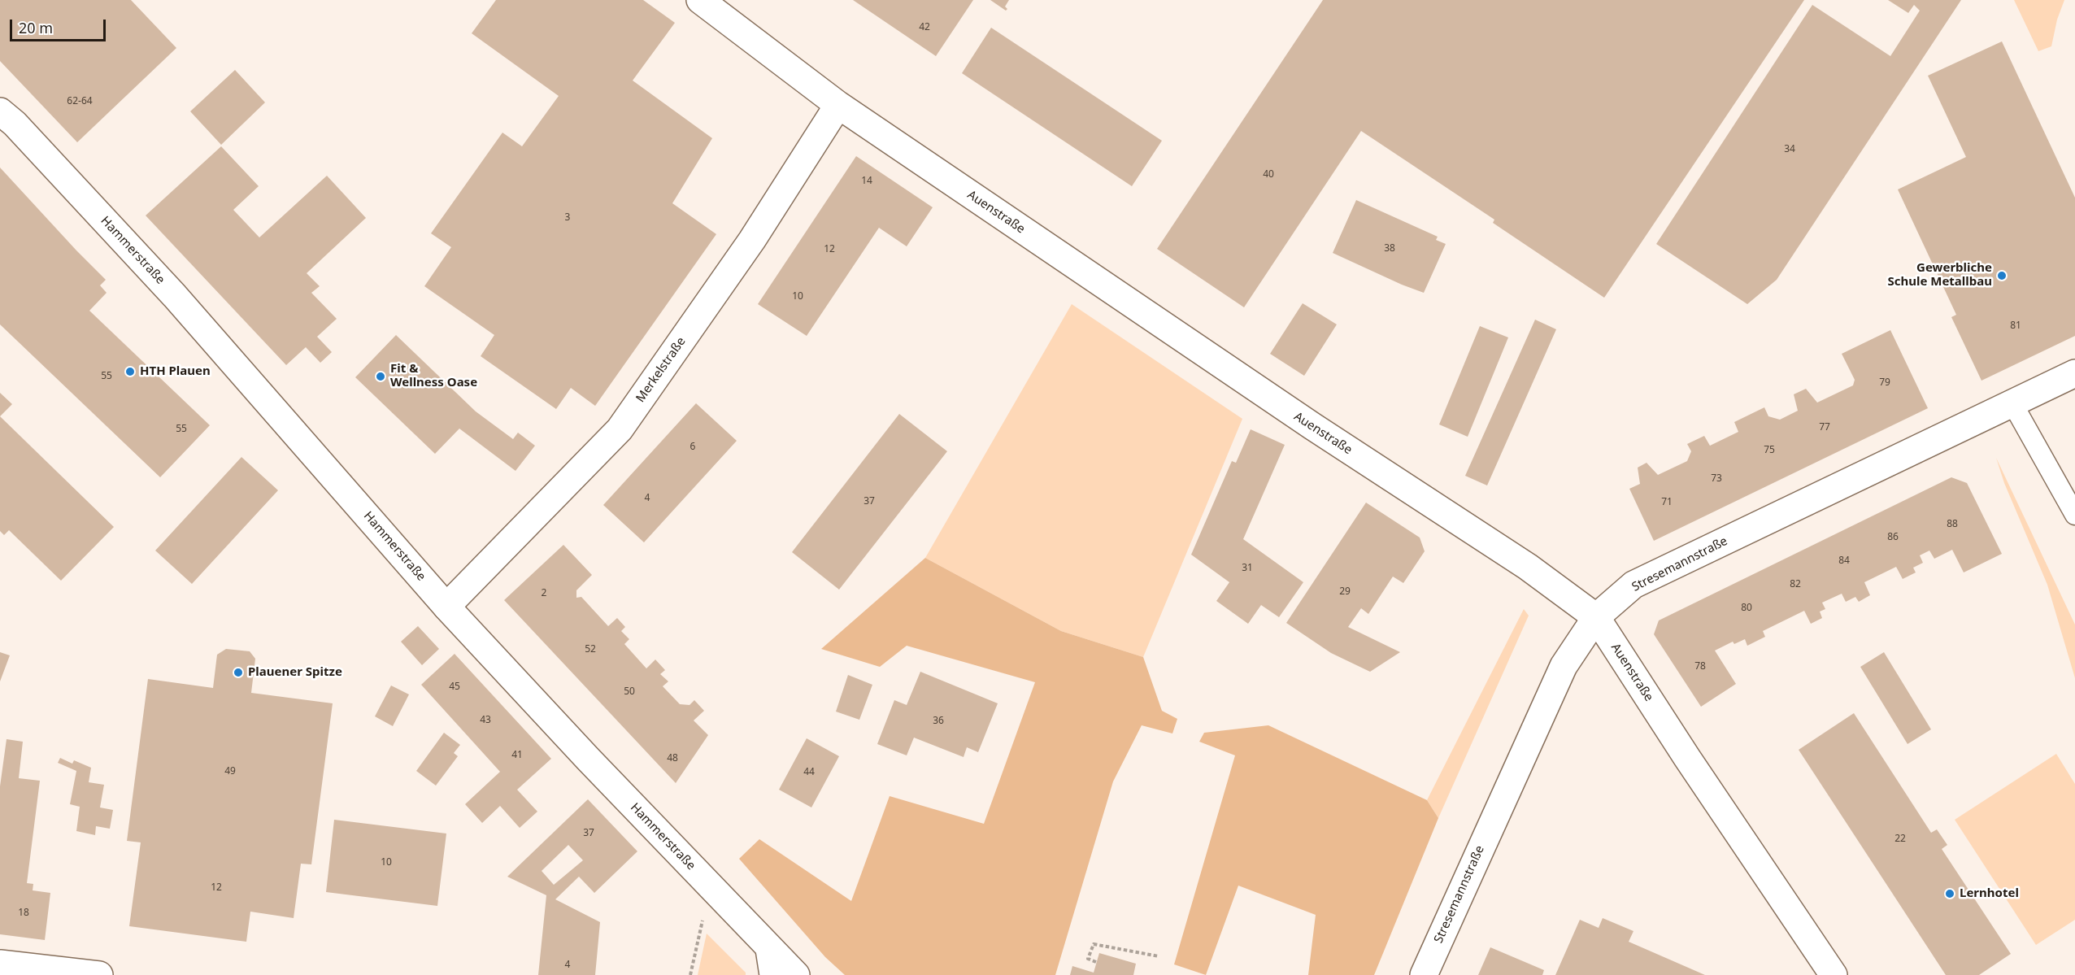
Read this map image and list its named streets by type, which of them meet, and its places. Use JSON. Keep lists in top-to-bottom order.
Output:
{
  "streets": {
    "street": [
      "Auenstraße",
      "Hammerstraße",
      "Merkelstraße",
      "Stresemannstraße"
    ]
  },
  "crossings": [
    ["Auenstraße", "Merkelstraße"],
    ["Auenstraße", "Stresemannstraße"],
    ["Hammerstraße", "Merkelstraße"]
  ],
  "places": [
    "Gewerbliche Schule Metallbau",
    "HTH Plauen",
    "Fit & Wellness Oase",
    "Plauener Spitze",
    "Lernhotel"
  ],
  "house_numbers": [
    "42",
    "62-64",
    "34",
    "40",
    "14",
    "3",
    "38",
    "12",
    "10",
    "81",
    "55",
    "79",
    "77",
    "55",
    "6",
    "75",
    "73",
    "4",
    "37",
    "71",
    "88",
    "86",
    "84",
    "31",
    "82",
    "29",
    "2",
    "80",
    "52",
    "78",
    "45",
    "50",
    "43",
    "36",
    "41",
    "48",
    "49",
    "44",
    "37",
    "22",
    "10",
    "12",
    "18",
    "4"
  ],
  "scale_bar": "20 m"
}
